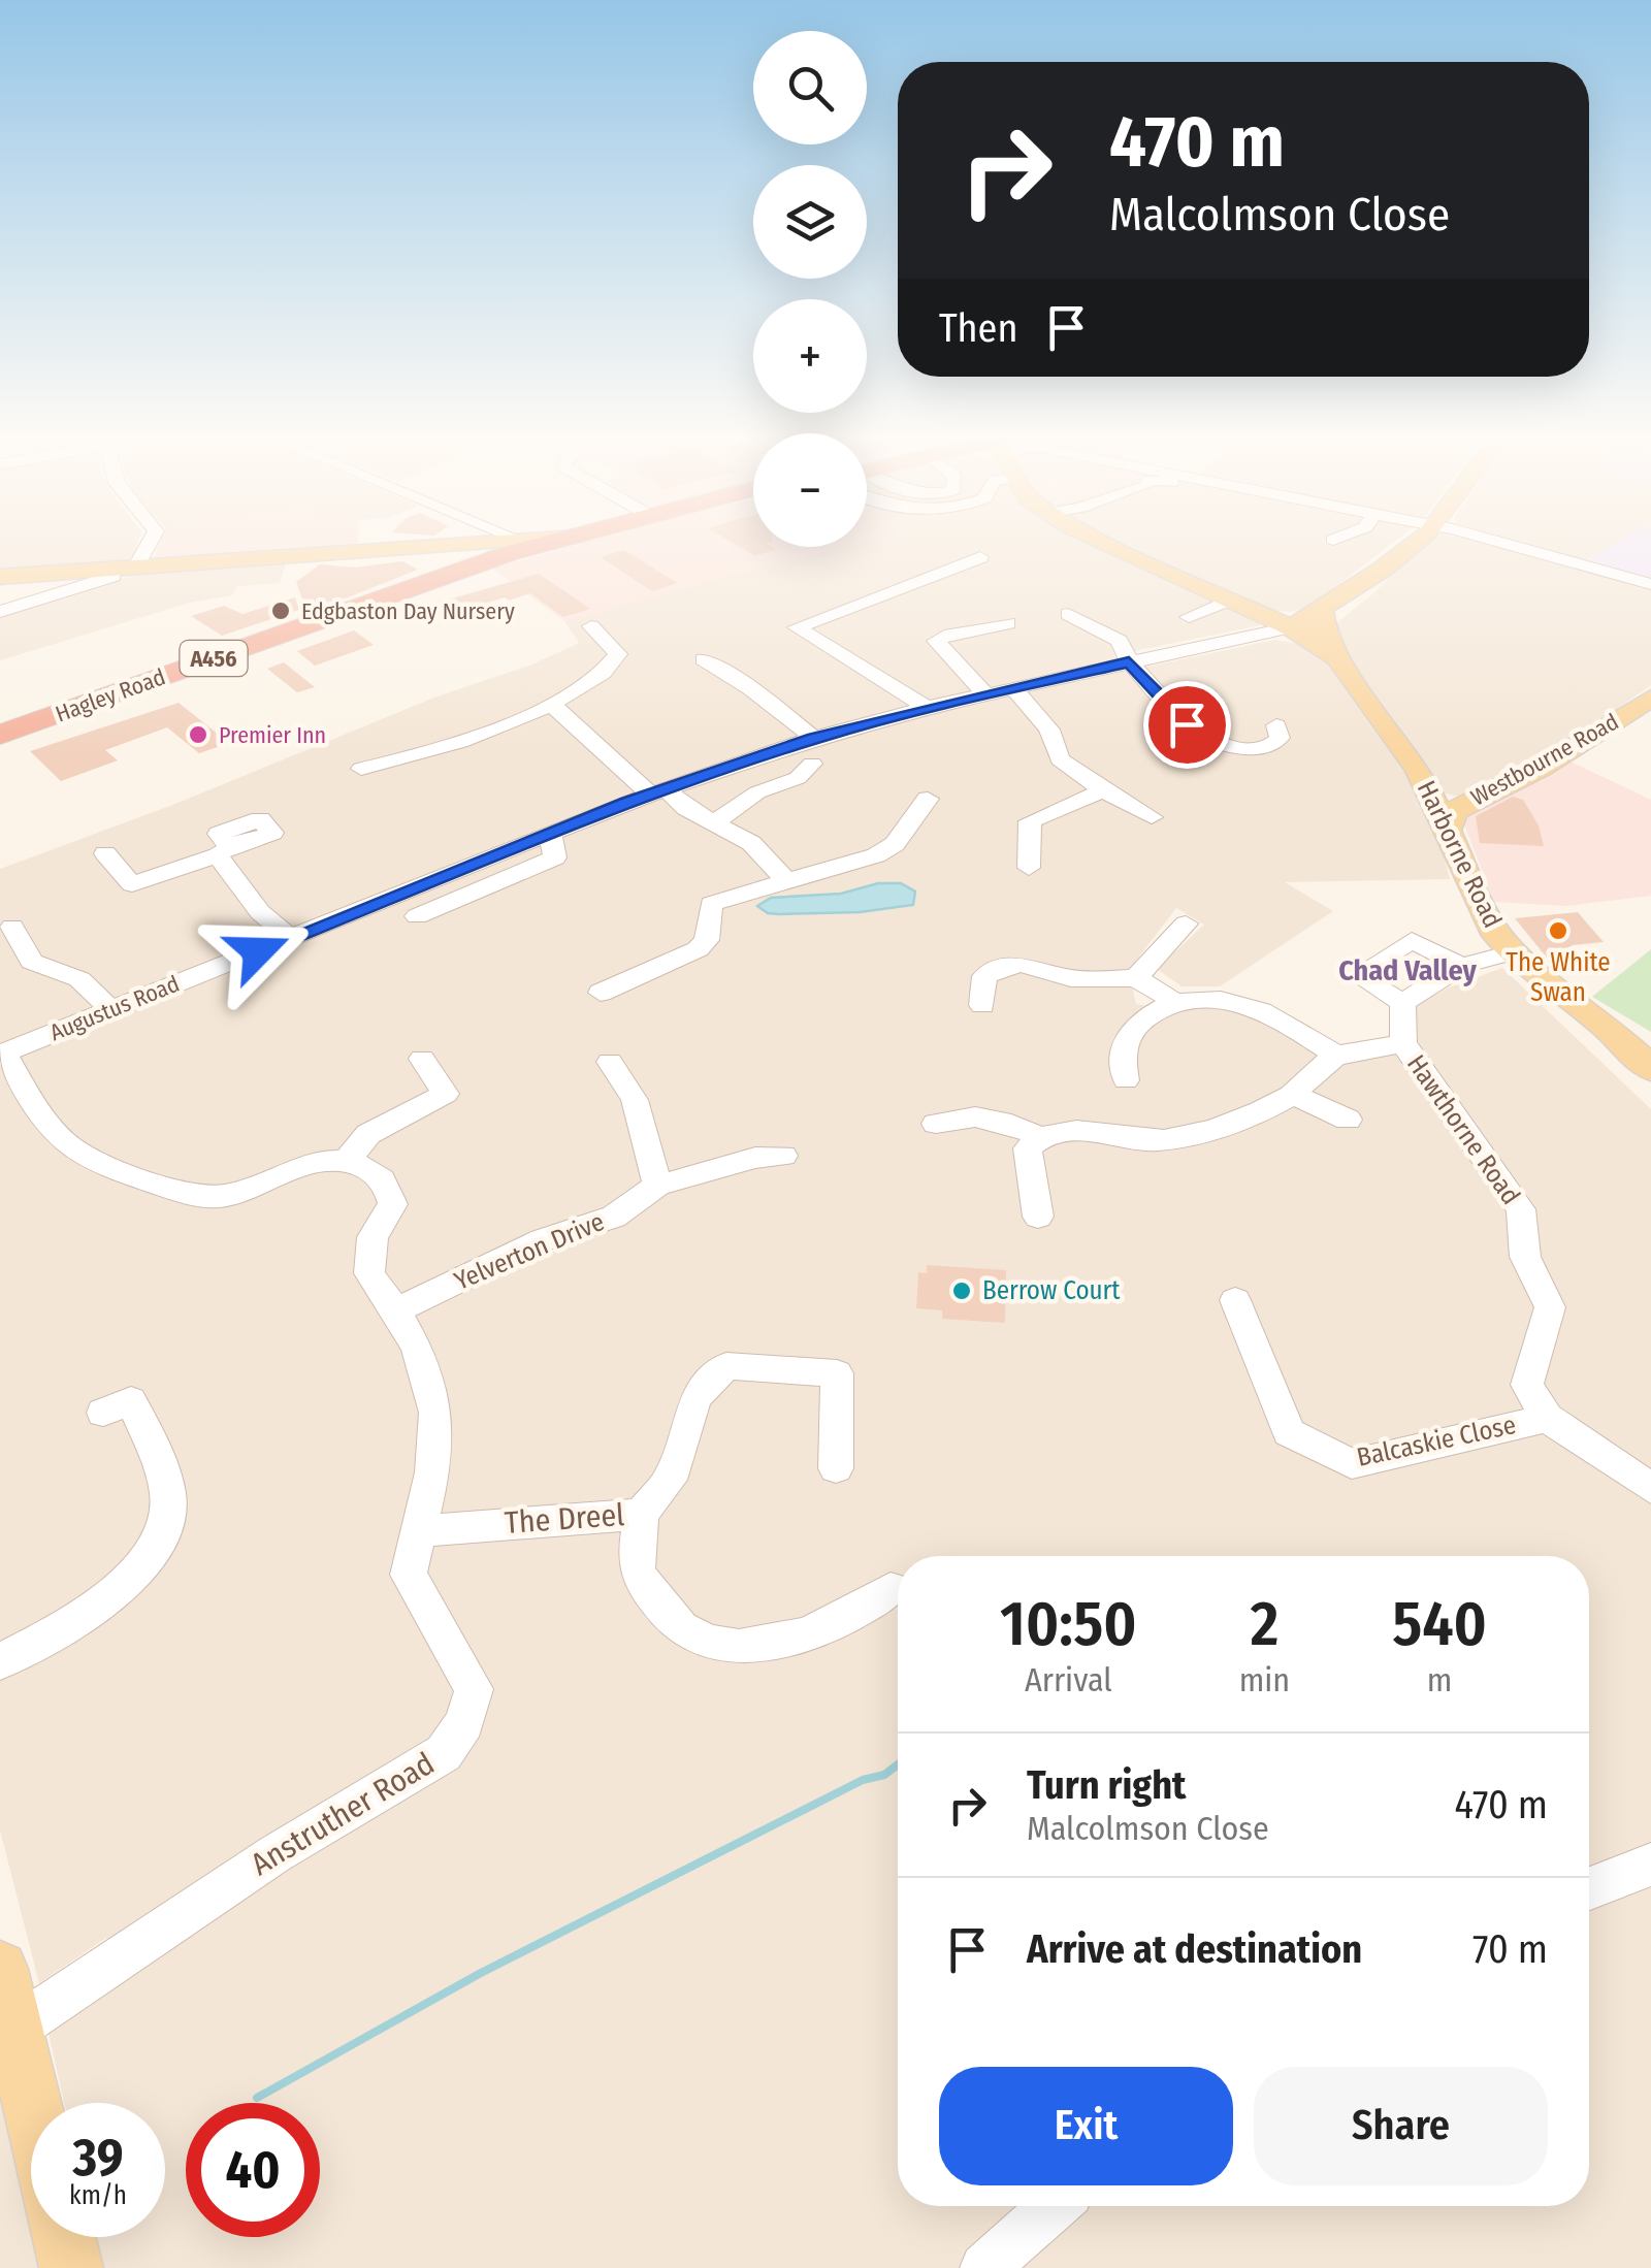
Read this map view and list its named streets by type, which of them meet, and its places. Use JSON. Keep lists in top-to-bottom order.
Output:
{
  "streets": {
    "highway": ["A456", "Hagley Road"],
    "main road": ["Westbourne Road", "Harborne Road"],
    "street": [
      "Augustus Road",
      "Hawthorne Road",
      "Yelverton Drive",
      "Balcaskie Close",
      "The Dreel",
      "Anstruther Road"
    ]
  },
  "crossings": [
    ["Westbourne Road", "Harborne Road"],
    ["Harborne Road", "Augustus Road"],
    ["Hawthorne Road", "Balcaskie Close"],
    ["Yelverton Drive", "Anstruther Road"],
    ["The Dreel", "Anstruther Road"]
  ],
  "districts": ["Chad Valley"],
  "places": [
    "Edgbaston Day Nursery",
    "Premier Inn",
    "The White Swan",
    "Berrow Court"
  ],
  "page": {
    "map_buttons": ["+", "−"],
    "turn": ["470 m", "Malcolmson Close"],
    "then": "Then",
    "eta": [
      "10:50",
      "Arrival",
      "2",
      "min",
      "540",
      "m"
    ],
    "list": [
      {
        "name": "Turn right",
        "note": "Malcolmson Close",
        "value": "470 m"
      },
      {
        "name": "Arrive at destination",
        "value": "70 m"
      }
    ],
    "buttons": ["Exit", "Share"],
    "speed": "39 km/h",
    "limit": "40"
  }
}
